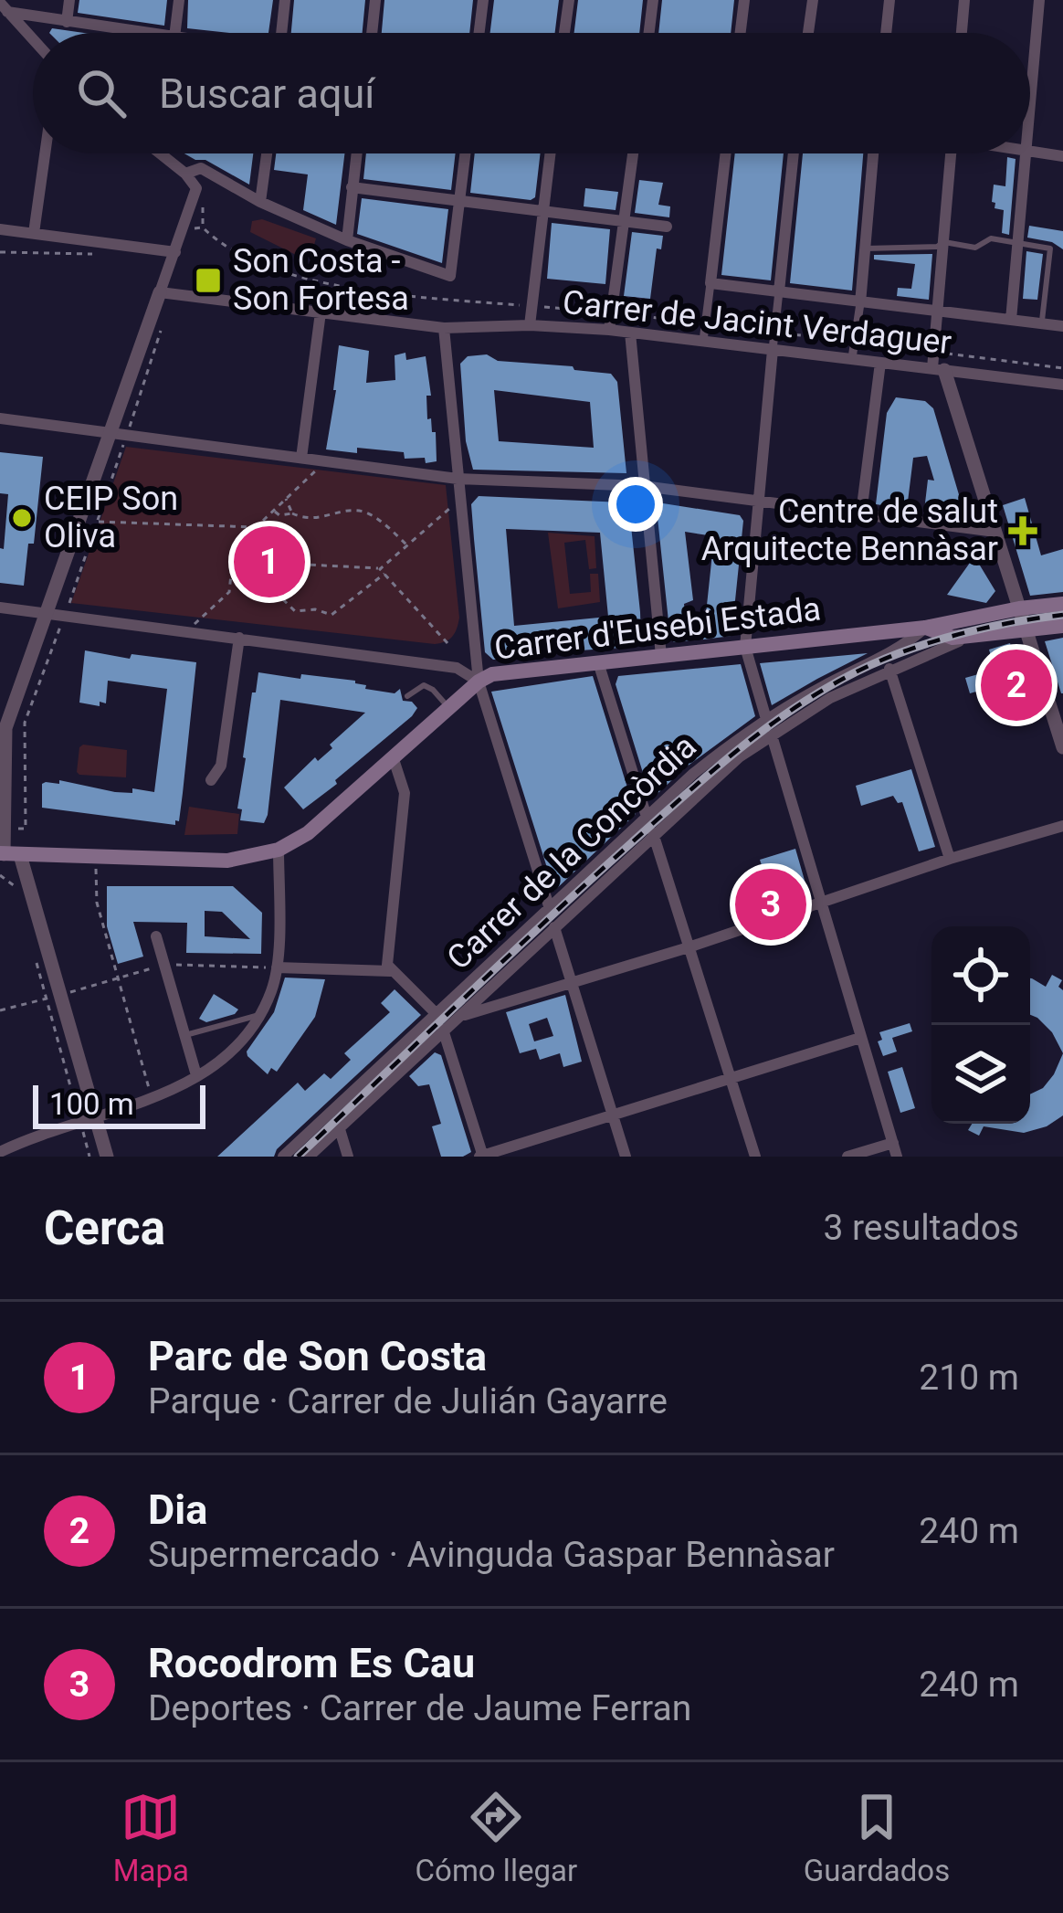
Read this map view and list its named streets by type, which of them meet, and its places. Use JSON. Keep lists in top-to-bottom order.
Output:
{
  "streets": {
    "main road": ["Carrer d'Eusebi Estada"],
    "street": ["Carrer de Jacint Verdaguer", "Carrer de la Concòrdia"]
  },
  "crossings": [
    ["Carrer d'Eusebi Estada", "Carrer de la Concòrdia"]
  ],
  "places": {
    "transit": ["Son Costa - Son Fortesa"],
    "other": ["CEIP Son Oliva"],
    "health": ["Centre de salut Arquitecte Bennàsar"]
  },
  "scale_bar": "100 m",
  "page": {
    "search": "Buscar aquí",
    "pins": ["1", "2", "3"],
    "scale": "100 m",
    "heading": ["Cerca", "3 resultados"],
    "list": [
      {
        "mark": "1",
        "name": "Parc de Son Costa",
        "note": "Parque · Carrer de Julián Gayarre",
        "value": "210 m"
      },
      {
        "mark": "2",
        "name": "Dia",
        "note": "Supermercado · Avinguda Gaspar Bennàsar",
        "value": "240 m"
      },
      {
        "mark": "3",
        "name": "Rocodrom Es Cau",
        "note": "Deportes · Carrer de Jaume Ferran",
        "value": "240 m"
      }
    ],
    "nav": ["Mapa", "Cómo llegar", "Guardados"]
  }
}
